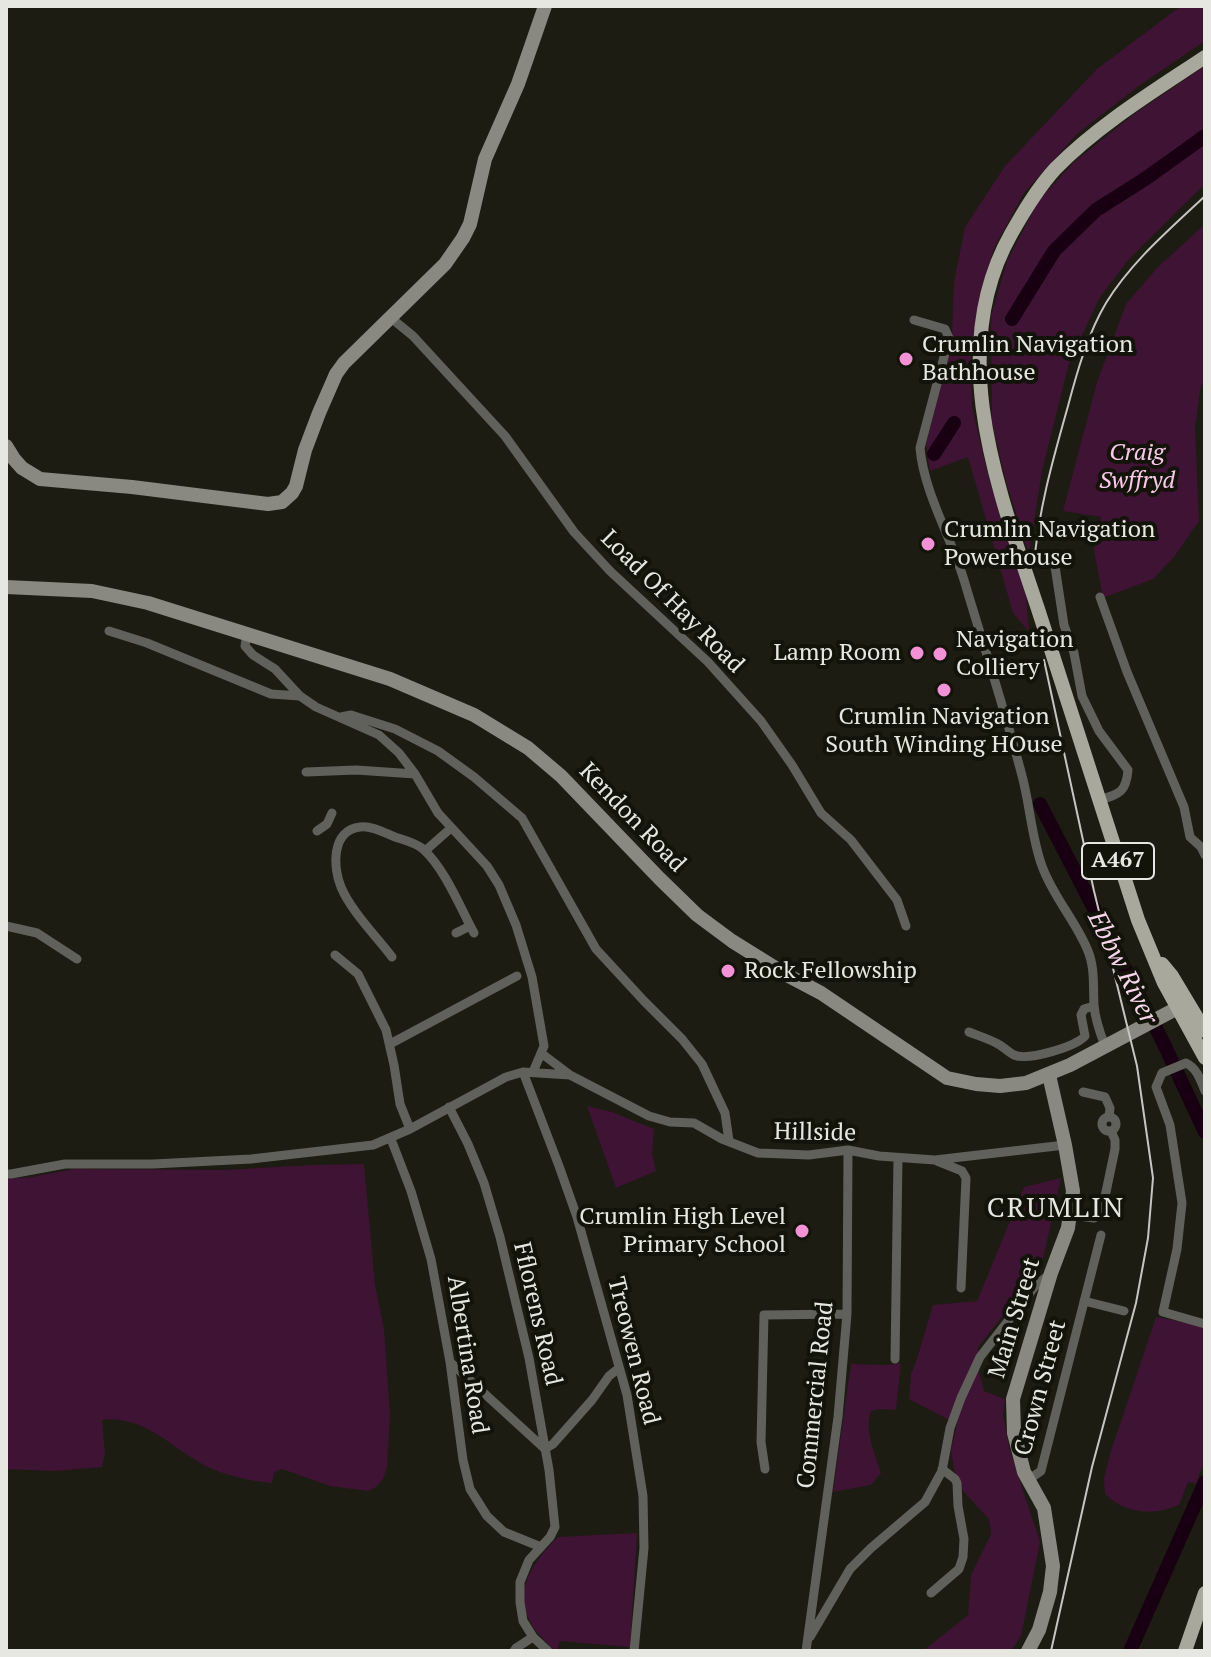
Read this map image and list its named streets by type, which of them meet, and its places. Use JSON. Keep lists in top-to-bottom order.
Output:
{
  "streets": {
    "main road": ["A467"],
    "street": [
      "Load Of Hay Road",
      "Kendon Road",
      "Hillside",
      "Fflorens Road",
      "Main Street",
      "Treowen Road",
      "Albertina Road",
      "Crown Street",
      "Commercial Road"
    ]
  },
  "crossings": [
    ["Kendon Road", "A467"],
    ["Kendon Road", "Main Street"],
    ["Hillside", "Main Street"],
    ["Hillside", "Treowen Road"],
    ["Hillside", "Commercial Road"],
    ["Fflorens Road", "Albertina Road"],
    ["Main Street", "Crown Street"]
  ],
  "districts": ["CRUMLIN"],
  "water": ["Ebbw River"],
  "parks": ["Craig Swffryd"],
  "places": [
    "Crumlin Navigation Bathhouse",
    "Crumlin Navigation Powerhouse",
    "Lamp Room",
    "Navigation Colliery",
    "Crumlin Navigation South Winding HOuse",
    "Rock Fellowship",
    "Crumlin High Level Primary School"
  ]
}
